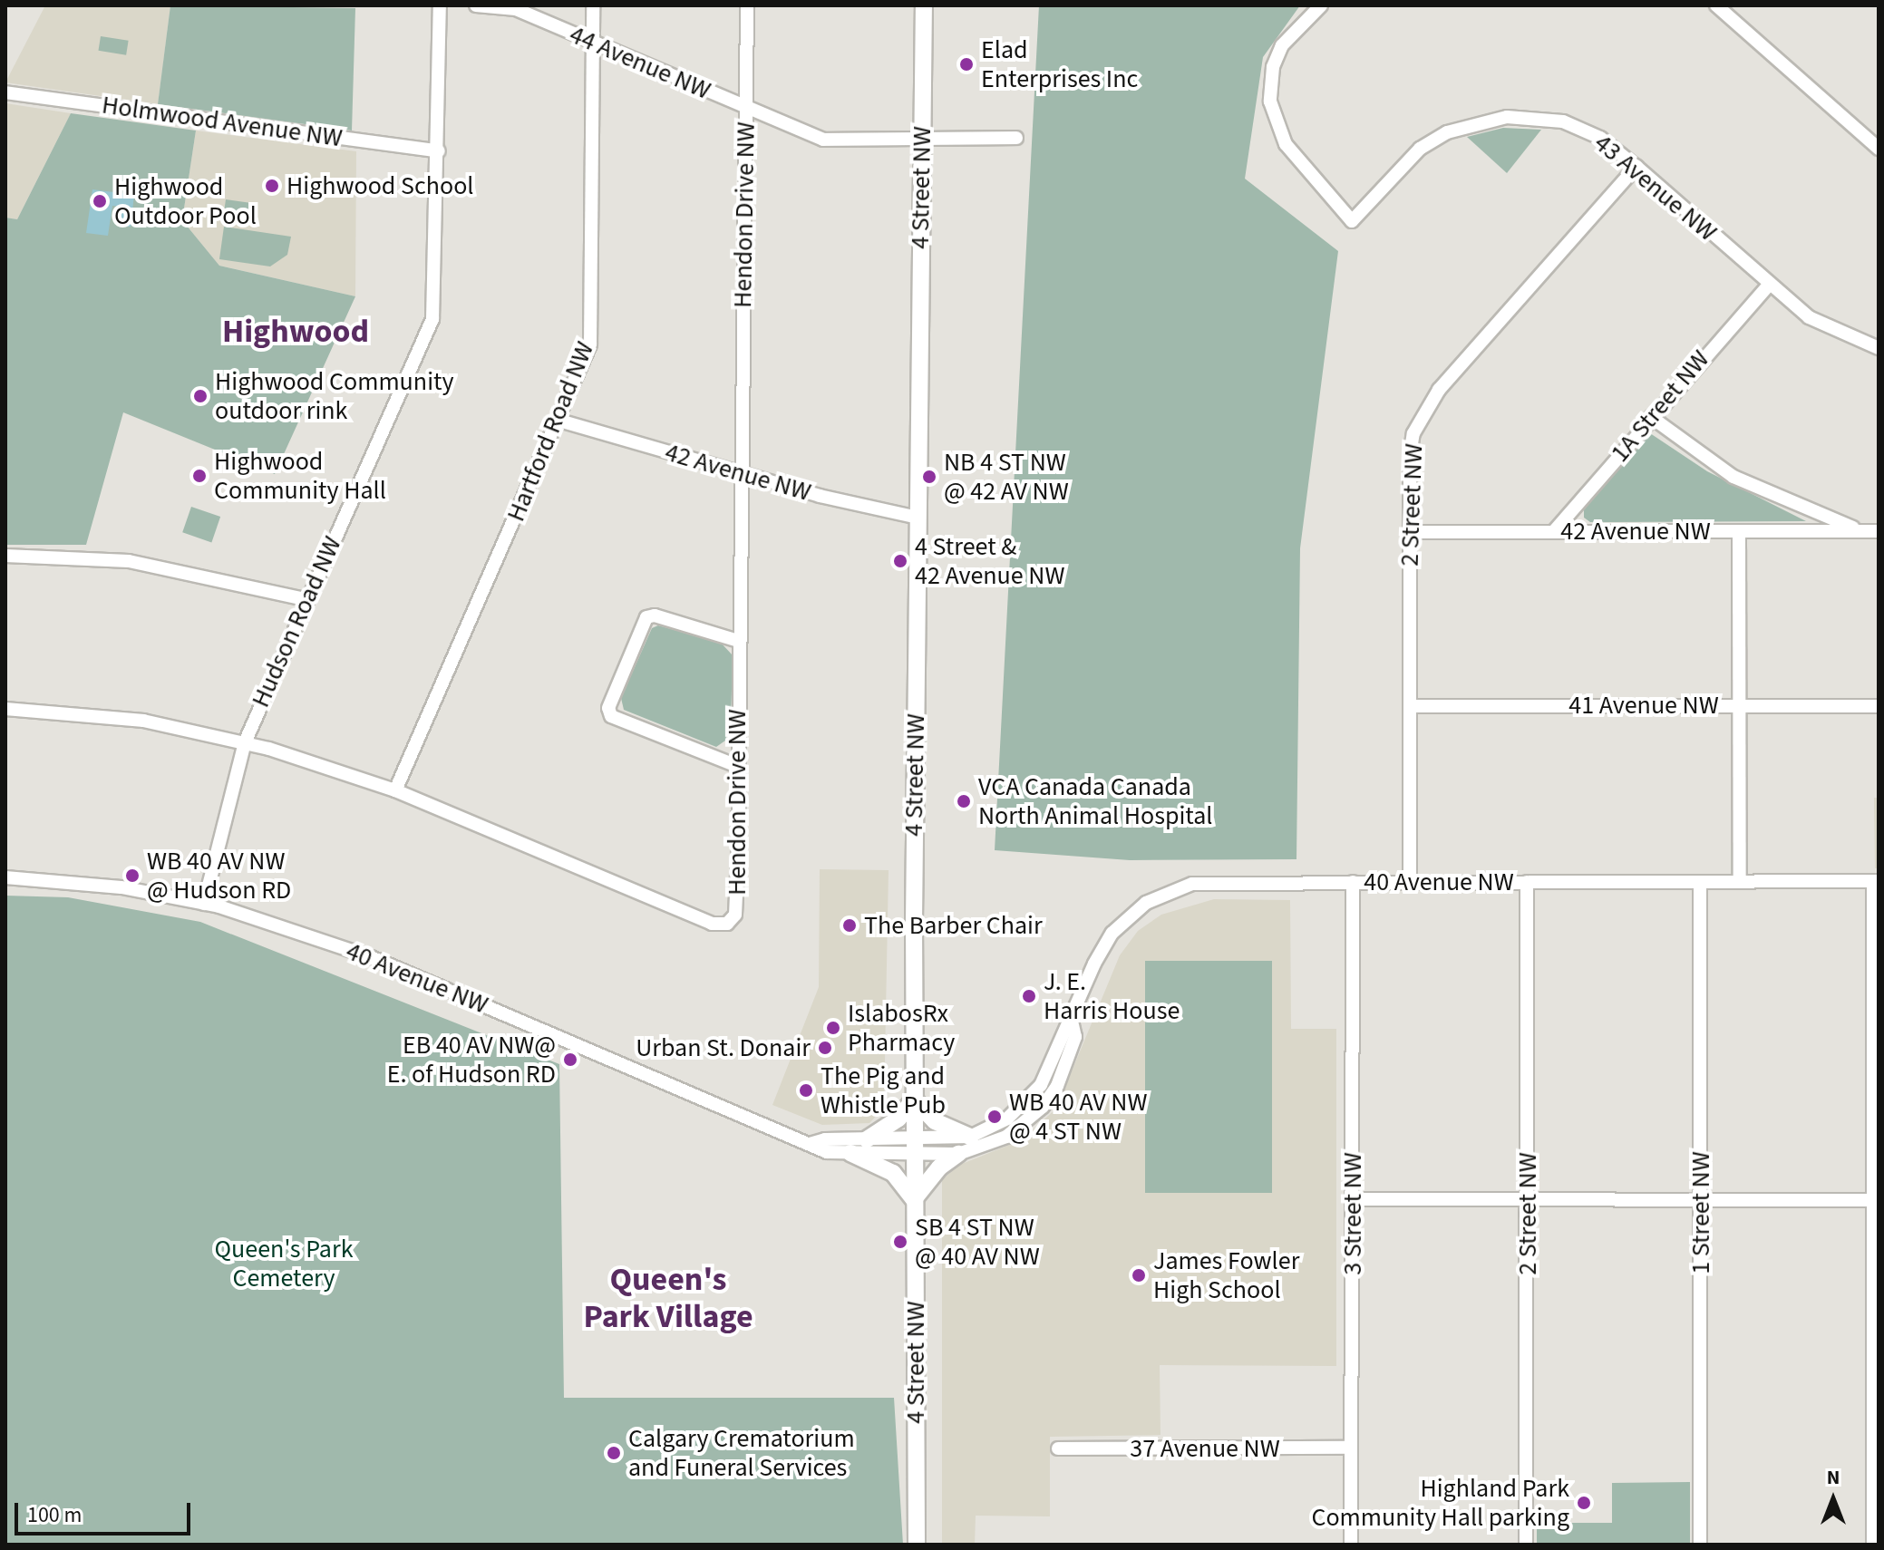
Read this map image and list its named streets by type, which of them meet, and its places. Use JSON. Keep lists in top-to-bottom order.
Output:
{
  "streets": {
    "main road": ["4 Street NW"],
    "street": [
      "44 Avenue NW",
      "Holmwood Avenue NW",
      "43 Avenue NW",
      "Hendon Drive NW",
      "1A Street NW",
      "Hartford Road NW",
      "42 Avenue NW",
      "2 Street NW",
      "Hudson Road NW",
      "41 Avenue NW",
      "40 Avenue NW",
      "1 Street NW",
      "3 Street NW",
      "37 Avenue NW"
    ]
  },
  "crossings": [
    ["44 Avenue NW", "4 Street NW"],
    ["44 Avenue NW", "Hendon Drive NW"],
    ["44 Avenue NW", "Hartford Road NW"],
    ["Holmwood Avenue NW", "Hudson Road NW"],
    ["4 Street NW", "42 Avenue NW"],
    ["4 Street NW", "40 Avenue NW"],
    ["43 Avenue NW", "1A Street NW"],
    ["43 Avenue NW", "2 Street NW"],
    ["Hendon Drive NW", "Hartford Road NW"],
    ["Hendon Drive NW", "42 Avenue NW"],
    ["Hendon Drive NW", "Hudson Road NW"],
    ["1A Street NW", "42 Avenue NW"],
    ["Hartford Road NW", "42 Avenue NW"],
    ["42 Avenue NW", "2 Street NW"],
    ["2 Street NW", "41 Avenue NW"],
    ["2 Street NW", "40 Avenue NW"],
    ["Hudson Road NW", "40 Avenue NW"],
    ["40 Avenue NW", "1 Street NW"],
    ["40 Avenue NW", "3 Street NW"],
    ["3 Street NW", "37 Avenue NW"]
  ],
  "districts": ["Highwood", "Queen's Park Village"],
  "parks": ["Queen's Park Cemetery"],
  "places": [
    "Elad Enterprises Inc",
    "Highwood School",
    "Highwood Outdoor Pool",
    "Highwood Community outdoor rink",
    "Highwood Community Hall",
    "NB 4 ST NW @ 42 AV NW",
    "4 Street & 42 Avenue NW",
    "VCA Canada Canada North Animal Hospital",
    "WB 40 AV NW @ Hudson RD",
    "The Barber Chair",
    "J. E. Harris House",
    "IslabosRx Pharmacy",
    "Urban St. Donair",
    "EB 40 AV NW@ E. of Hudson RD",
    "The Pig and Whistle Pub",
    "WB 40 AV NW @ 4 ST NW",
    "SB 4 ST NW @ 40 AV NW",
    "James Fowler High School",
    "Calgary Crematorium and Funeral Services",
    "Highland Park Community Hall parking"
  ],
  "scale_bar": "100 m",
  "north": "top"
}
